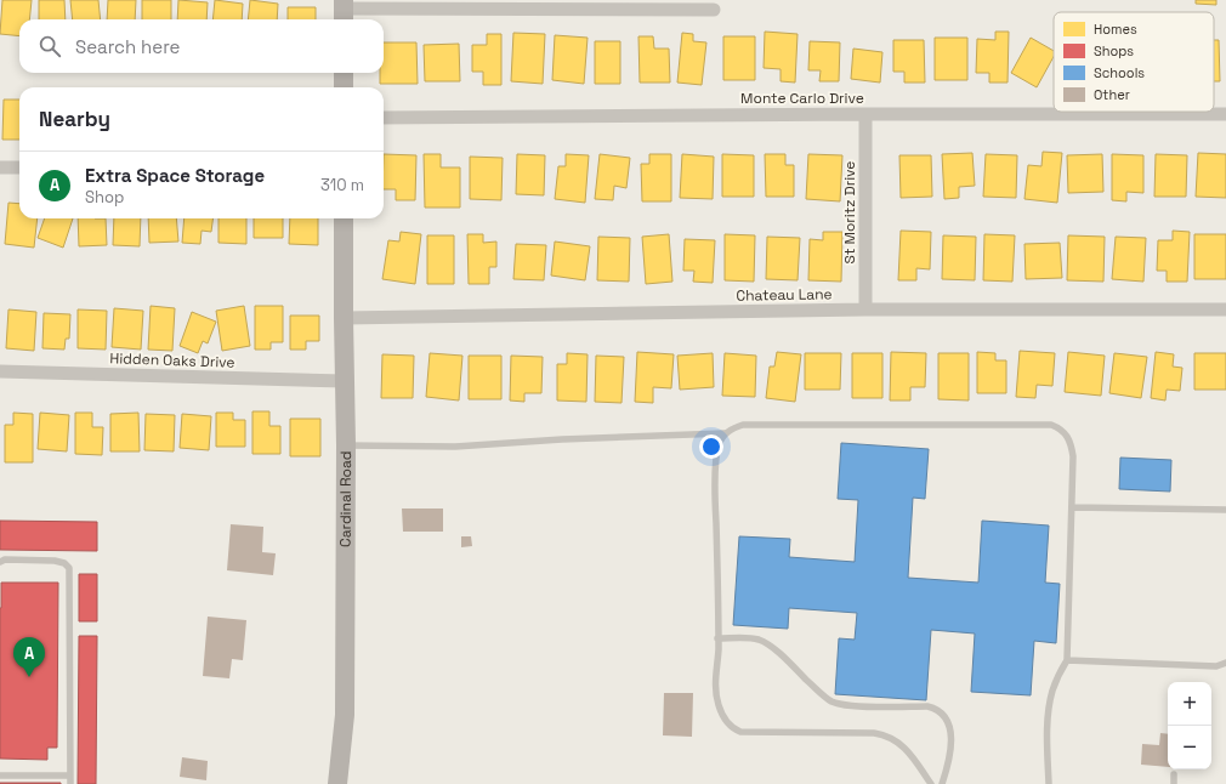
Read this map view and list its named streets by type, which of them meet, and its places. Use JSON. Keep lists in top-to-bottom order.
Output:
{
  "streets": {
    "street": [
      "Monte Carlo Drive",
      "St Moritz Drive",
      "Chateau Lane",
      "Hidden Oaks Drive",
      "Cardinal Road"
    ]
  },
  "crossings": [
    ["Monte Carlo Drive", "St Moritz Drive"],
    ["St Moritz Drive", "Chateau Lane"],
    ["Chateau Lane", "Cardinal Road"],
    ["Hidden Oaks Drive", "Cardinal Road"]
  ],
  "legend": [
    "Homes",
    "Shops",
    "Schools",
    "Other"
  ],
  "page": {
    "search": "Search here",
    "heading": "Nearby",
    "list": [
      {
        "mark": "A",
        "name": "Extra Space Storage",
        "note": "Shop",
        "value": "310 m"
      }
    ],
    "pins": "A",
    "map_buttons": ["+", "−"]
  }
}
